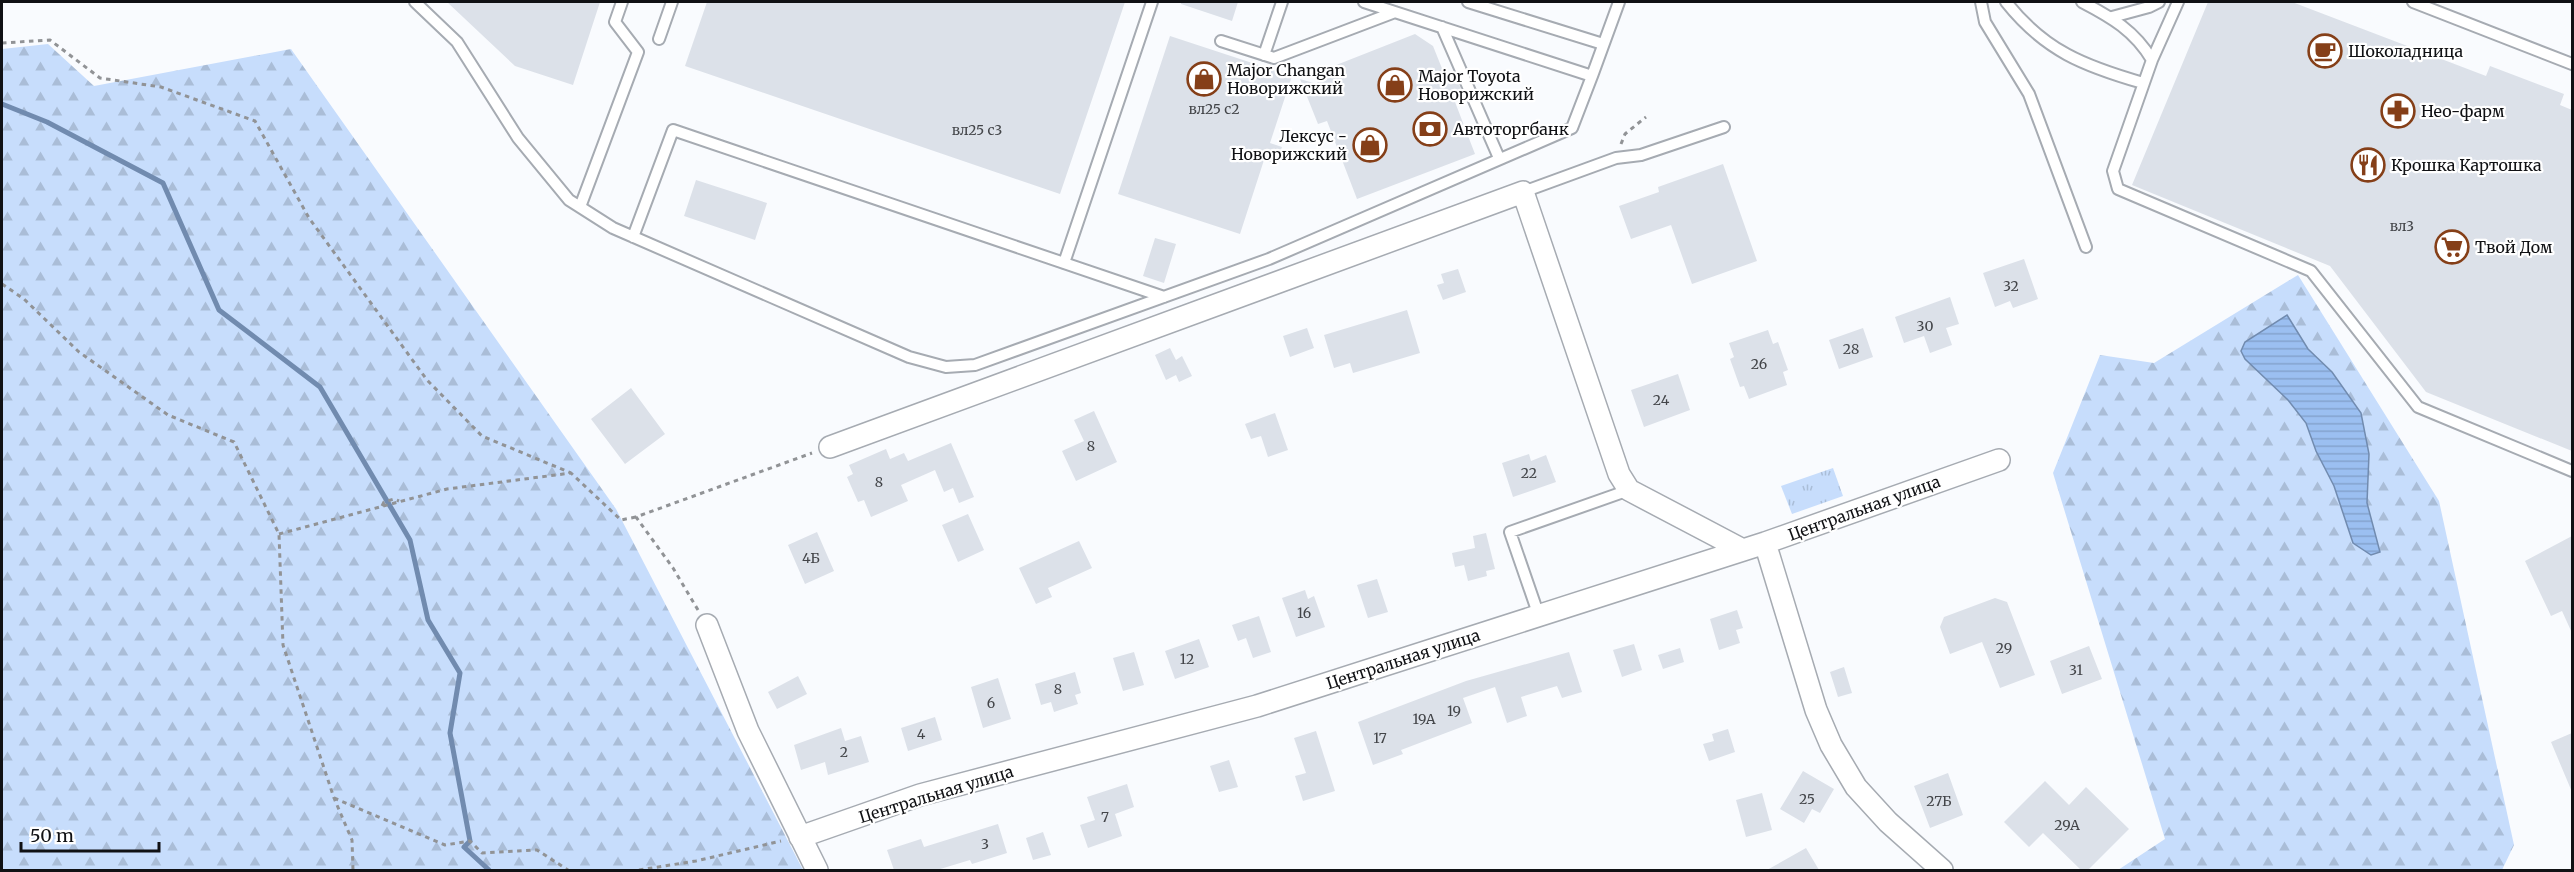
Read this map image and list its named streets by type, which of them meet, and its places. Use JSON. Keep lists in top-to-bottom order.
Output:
{
  "streets": {
    "street": ["Центральная улица"]
  },
  "places": {
    "cafe": ["Шоколадница"],
    "shop": ["Major Changan Новорижский", "Major Toyota Новорижский", "Лексус - Новорижский"],
    "pharmacy": ["Нео-фарм"],
    "bank": ["Автоторгбанк"],
    "restaurant": ["Крошка Картошка"],
    "supermarket": ["Твой Дом"]
  },
  "house_numbers": [
    "вл25 с2",
    "вл25 с3",
    "вл3",
    "32",
    "30",
    "28",
    "26",
    "24",
    "8",
    "22",
    "8",
    "4Б",
    "16",
    "29",
    "12",
    "31",
    "8",
    "6",
    "19",
    "19А",
    "4",
    "17",
    "2",
    "25",
    "27Б",
    "7",
    "29А",
    "3"
  ],
  "scale_bar": "50 m"
}
